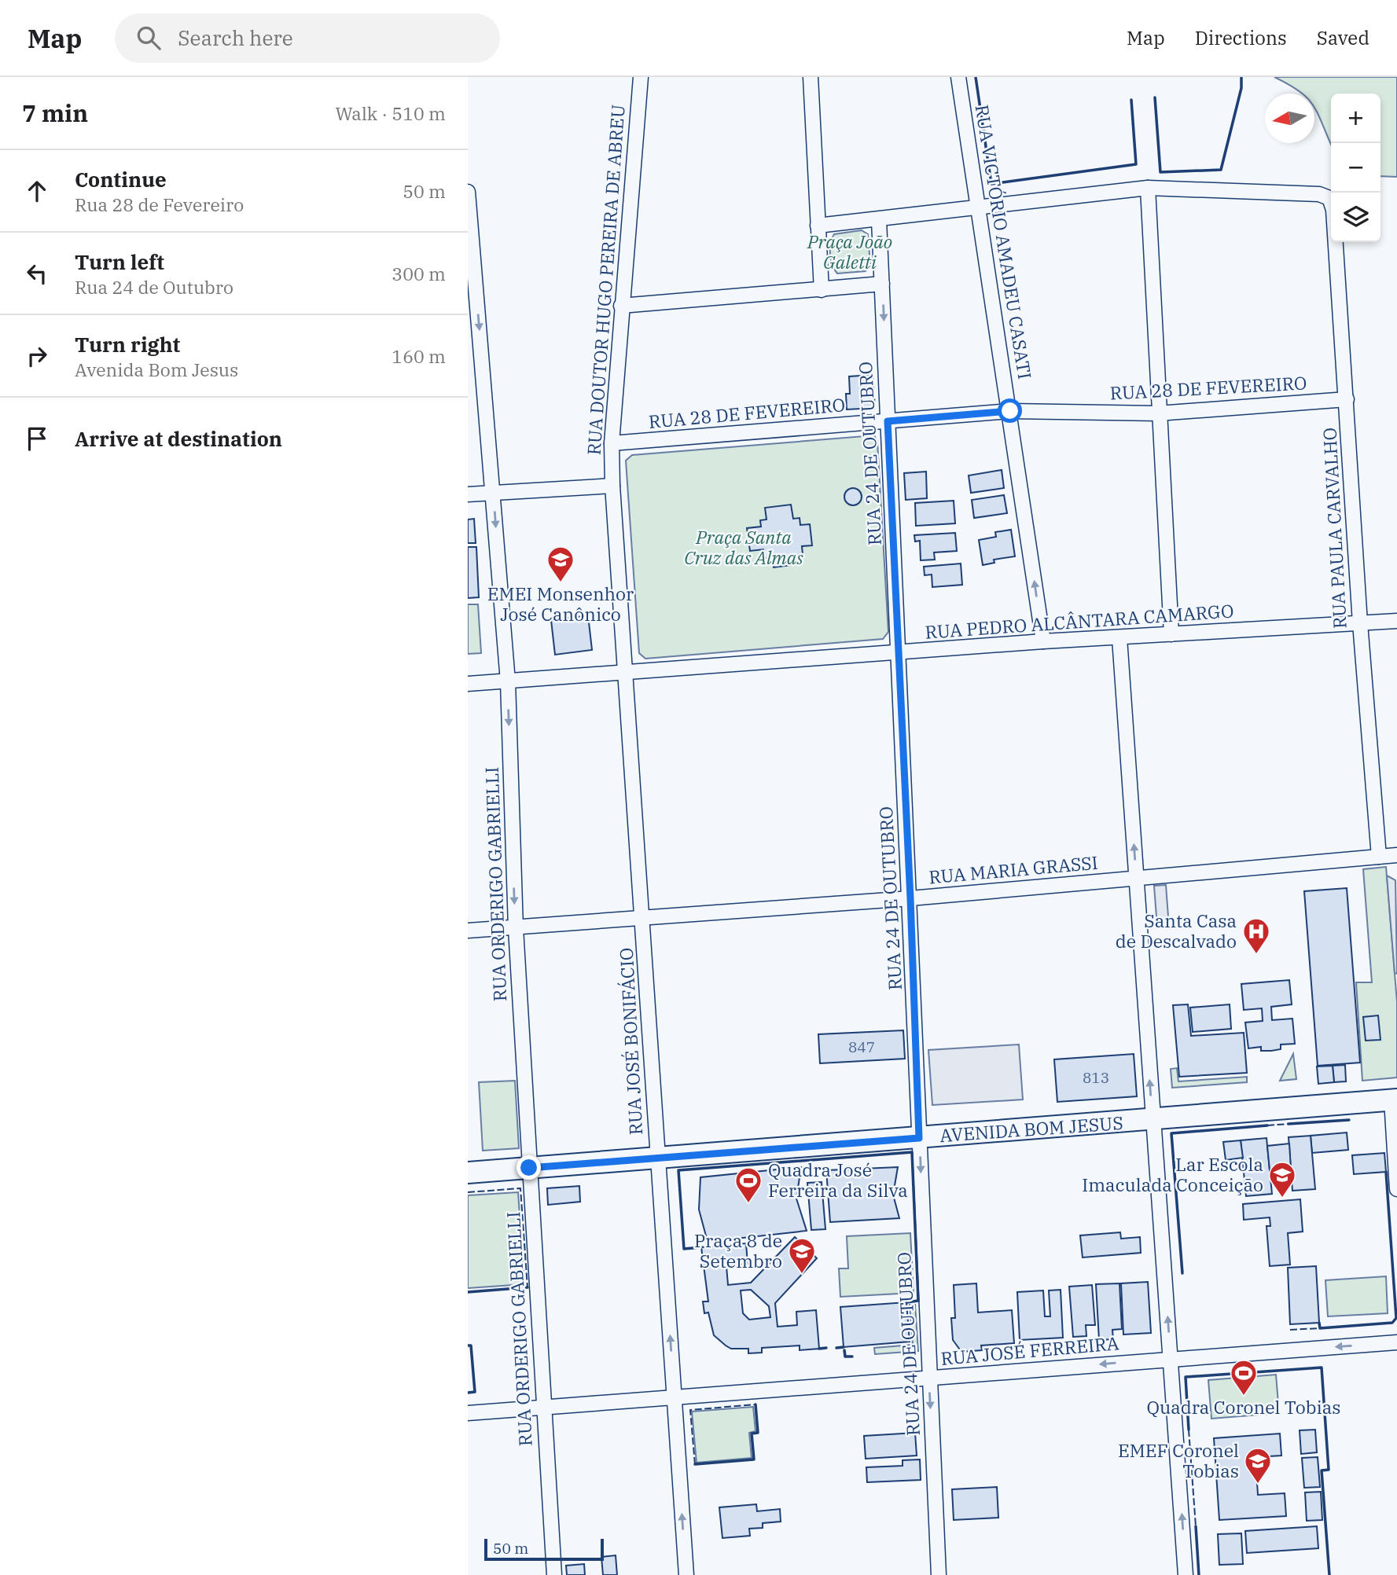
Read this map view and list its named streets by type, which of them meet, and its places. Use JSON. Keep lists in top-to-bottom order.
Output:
{
  "streets": {
    "street": [
      "RUA VICTÓRIO AMADEU CASATI",
      "RUA DOUTOR HUGO PEREIRA DE ABREU",
      "RUA 28 DE FEVEREIRO",
      "RUA 24 DE OUTUBRO",
      "RUA PAULA CARVALHO",
      "RUA PEDRO ALCÂNTARA CAMARGO",
      "RUA MARIA GRASSI",
      "RUA ORDERIGO GABRIELLI",
      "RUA JOSÉ BONIFÁCIO",
      "AVENIDA BOM JESUS",
      "RUA JOSÉ FERREIRA"
    ]
  },
  "crossings": [
    ["RUA VICTÓRIO AMADEU CASATI", "RUA 28 DE FEVEREIRO"],
    ["RUA VICTÓRIO AMADEU CASATI", "RUA PEDRO ALCÂNTARA CAMARGO"],
    ["RUA DOUTOR HUGO PEREIRA DE ABREU", "RUA 28 DE FEVEREIRO"],
    ["RUA DOUTOR HUGO PEREIRA DE ABREU", "RUA PEDRO ALCÂNTARA CAMARGO"],
    ["RUA DOUTOR HUGO PEREIRA DE ABREU", "RUA JOSÉ BONIFÁCIO"],
    ["RUA 28 DE FEVEREIRO", "RUA 24 DE OUTUBRO"],
    ["RUA 28 DE FEVEREIRO", "RUA PAULA CARVALHO"],
    ["RUA 24 DE OUTUBRO", "RUA PEDRO ALCÂNTARA CAMARGO"],
    ["RUA 24 DE OUTUBRO", "RUA MARIA GRASSI"],
    ["RUA 24 DE OUTUBRO", "AVENIDA BOM JESUS"],
    ["RUA 24 DE OUTUBRO", "RUA JOSÉ FERREIRA"],
    ["RUA PAULA CARVALHO", "RUA PEDRO ALCÂNTARA CAMARGO"],
    ["RUA PAULA CARVALHO", "RUA MARIA GRASSI"],
    ["RUA PEDRO ALCÂNTARA CAMARGO", "RUA ORDERIGO GABRIELLI"],
    ["RUA PEDRO ALCÂNTARA CAMARGO", "RUA JOSÉ BONIFÁCIO"],
    ["RUA MARIA GRASSI", "RUA ORDERIGO GABRIELLI"],
    ["RUA MARIA GRASSI", "RUA JOSÉ BONIFÁCIO"],
    ["RUA ORDERIGO GABRIELLI", "AVENIDA BOM JESUS"],
    ["RUA ORDERIGO GABRIELLI", "RUA JOSÉ FERREIRA"],
    ["RUA JOSÉ BONIFÁCIO", "AVENIDA BOM JESUS"],
    ["RUA JOSÉ BONIFÁCIO", "RUA JOSÉ FERREIRA"]
  ],
  "one_way": [
    "RUA VICTÓRIO AMADEU CASATI",
    "RUA 24 DE OUTUBRO",
    "RUA ORDERIGO GABRIELLI",
    "RUA JOSÉ BONIFÁCIO",
    "RUA JOSÉ FERREIRA"
  ],
  "parks": ["Praça João Galetti", "Praça Santa Cruz das Almas"],
  "places": {
    "school or university": [
      "EMEI Monsenhor José Canônico",
      "Lar Escola Imaculada Conceição",
      "Praça 8 de Setembro",
      "EMEF Coronel Tobias"
    ],
    "hospital": ["Santa Casa de Descalvado"],
    "sports": ["Quadra José Ferreira da Silva", "Quadra Coronel Tobias"]
  },
  "house_numbers": ["847", "813"],
  "scale_bar": "50 m",
  "north": "left",
  "page": {
    "header": "Map",
    "search": "Search here",
    "nav": ["Map", "Directions", "Saved"],
    "heading": ["7 min", "Walk · 510 m"],
    "map_buttons": ["+", "−"],
    "list": [
      ["Continue", "Rua 28 de Fevereiro", "50 m"],
      ["Turn left", "Rua 24 de Outubro", "300 m"],
      ["Turn right", "Avenida Bom Jesus", "160 m"],
      "Arrive at destination"
    ],
    "scale": "50 m"
  }
}
